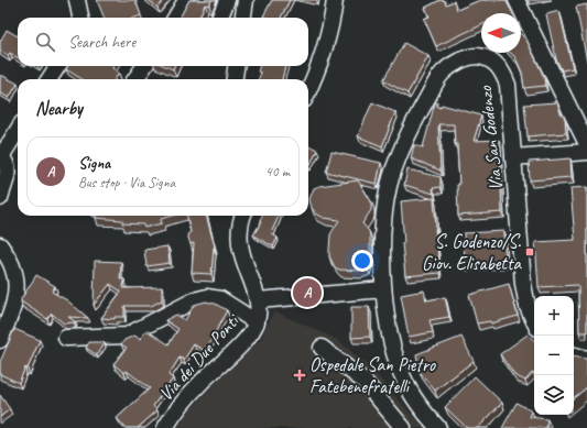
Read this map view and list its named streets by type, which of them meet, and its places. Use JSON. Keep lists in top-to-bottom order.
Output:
{
  "streets": {
    "street": ["Via San Godenzo", "Via dei Due Ponti"]
  },
  "places": {
    "transit": ["S. Godenzo/S. Giov. Elisabetta"],
    "health": ["Ospedale San Pietro Fatebenefratelli"]
  },
  "north": "left",
  "page": {
    "search": "Search here",
    "heading": "Nearby",
    "list": [
      {
        "mark": "A",
        "name": "Signa",
        "note": "Bus stop · Via Signa",
        "value": "40 m"
      }
    ],
    "pins": "A",
    "map_buttons": ["+", "−"]
  }
}
